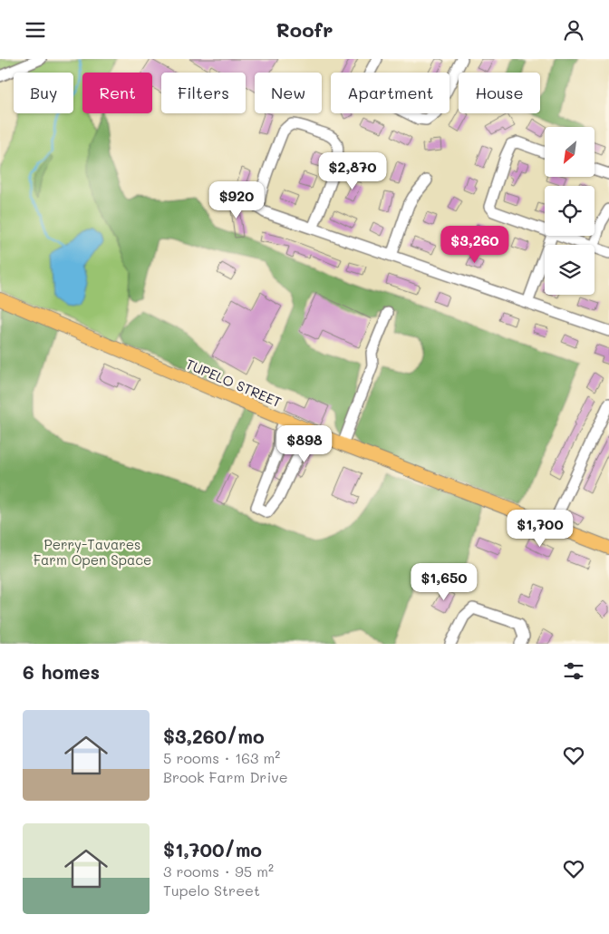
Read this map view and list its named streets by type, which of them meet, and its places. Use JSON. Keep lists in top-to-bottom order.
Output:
{
  "streets": {
    "main road": ["TUPELO STREET"]
  },
  "parks": ["Perry-Tavares Farm Open Space"],
  "north": "bottom left",
  "page": {
    "header": "Roofr",
    "chip": [
      "Buy",
      "Rent",
      "Filters",
      "New",
      "Apartment",
      "House"
    ],
    "price": [
      "$2,870",
      "$920",
      "$3,260",
      "$898",
      "$1,700",
      "$1,650"
    ],
    "heading": "6 homes",
    "list": [
      {
        "name": "$3,260/mo",
        "note": "5 rooms · 163 m² · Brook Farm Drive"
      },
      {
        "name": "$1,700/mo",
        "note": "3 rooms · 95 m² · Tupelo Street"
      }
    ]
  }
}
